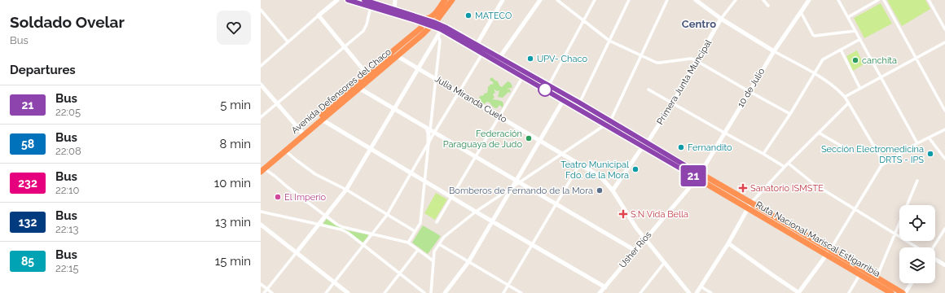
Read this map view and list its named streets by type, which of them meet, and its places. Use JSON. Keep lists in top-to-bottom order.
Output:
{
  "streets": {
    "highway": ["Avenida Defensores del Chaco", "Ruta Nacional Mariscal Estigarribia"],
    "street": [
      "Primera Junta Muncipal",
      "10 de Julio",
      "Julia Miranda Cueto",
      "Usher Ríos"
    ]
  },
  "crossings": [
    ["Primera Junta Muncipal", "Julia Miranda Cueto"],
    ["Primera Junta Muncipal", "Ruta Nacional Mariscal Estigarribia"],
    ["10 de Julio", "Ruta Nacional Mariscal Estigarribia"],
    ["10 de Julio", "Usher Ríos"],
    ["Avenida Defensores del Chaco", "Julia Miranda Cueto"],
    ["Avenida Defensores del Chaco", "Ruta Nacional Mariscal Estigarribia"],
    ["Julia Miranda Cueto", "Usher Ríos"],
    ["Ruta Nacional Mariscal Estigarribia", "Usher Ríos"]
  ],
  "districts": ["Centro"],
  "places": {
    "other": [
      "MATECO",
      "UPV- Chaco",
      "canchita",
      "Federación Paraguaya de Judo",
      "Fernandito",
      "Sección Electromedicina DRTS - IPS",
      "Teatro Municipal Fdo. de la Mora",
      "Bomberos de Fernando de la Mora",
      "El Imperio"
    ],
    "health": ["Sanatorio ISMSTE", "S.N Vida Bella"]
  },
  "lines": ["bus line 21"],
  "page": {
    "heading": [
      ["Soldado Ovelar", "Bus"],
      "Departures"
    ],
    "on_map": "21",
    "list": [
      {
        "mark": "21",
        "name": "Bus",
        "note": "22:05",
        "value": "5 min"
      },
      {
        "mark": "58",
        "name": "Bus",
        "note": "22:08",
        "value": "8 min"
      },
      {
        "mark": "232",
        "name": "Bus",
        "note": "22:10",
        "value": "10 min"
      },
      {
        "mark": "132",
        "name": "Bus",
        "note": "22:13",
        "value": "13 min"
      },
      {
        "mark": "85",
        "name": "Bus",
        "note": "22:15",
        "value": "15 min"
      }
    ]
  }
}
